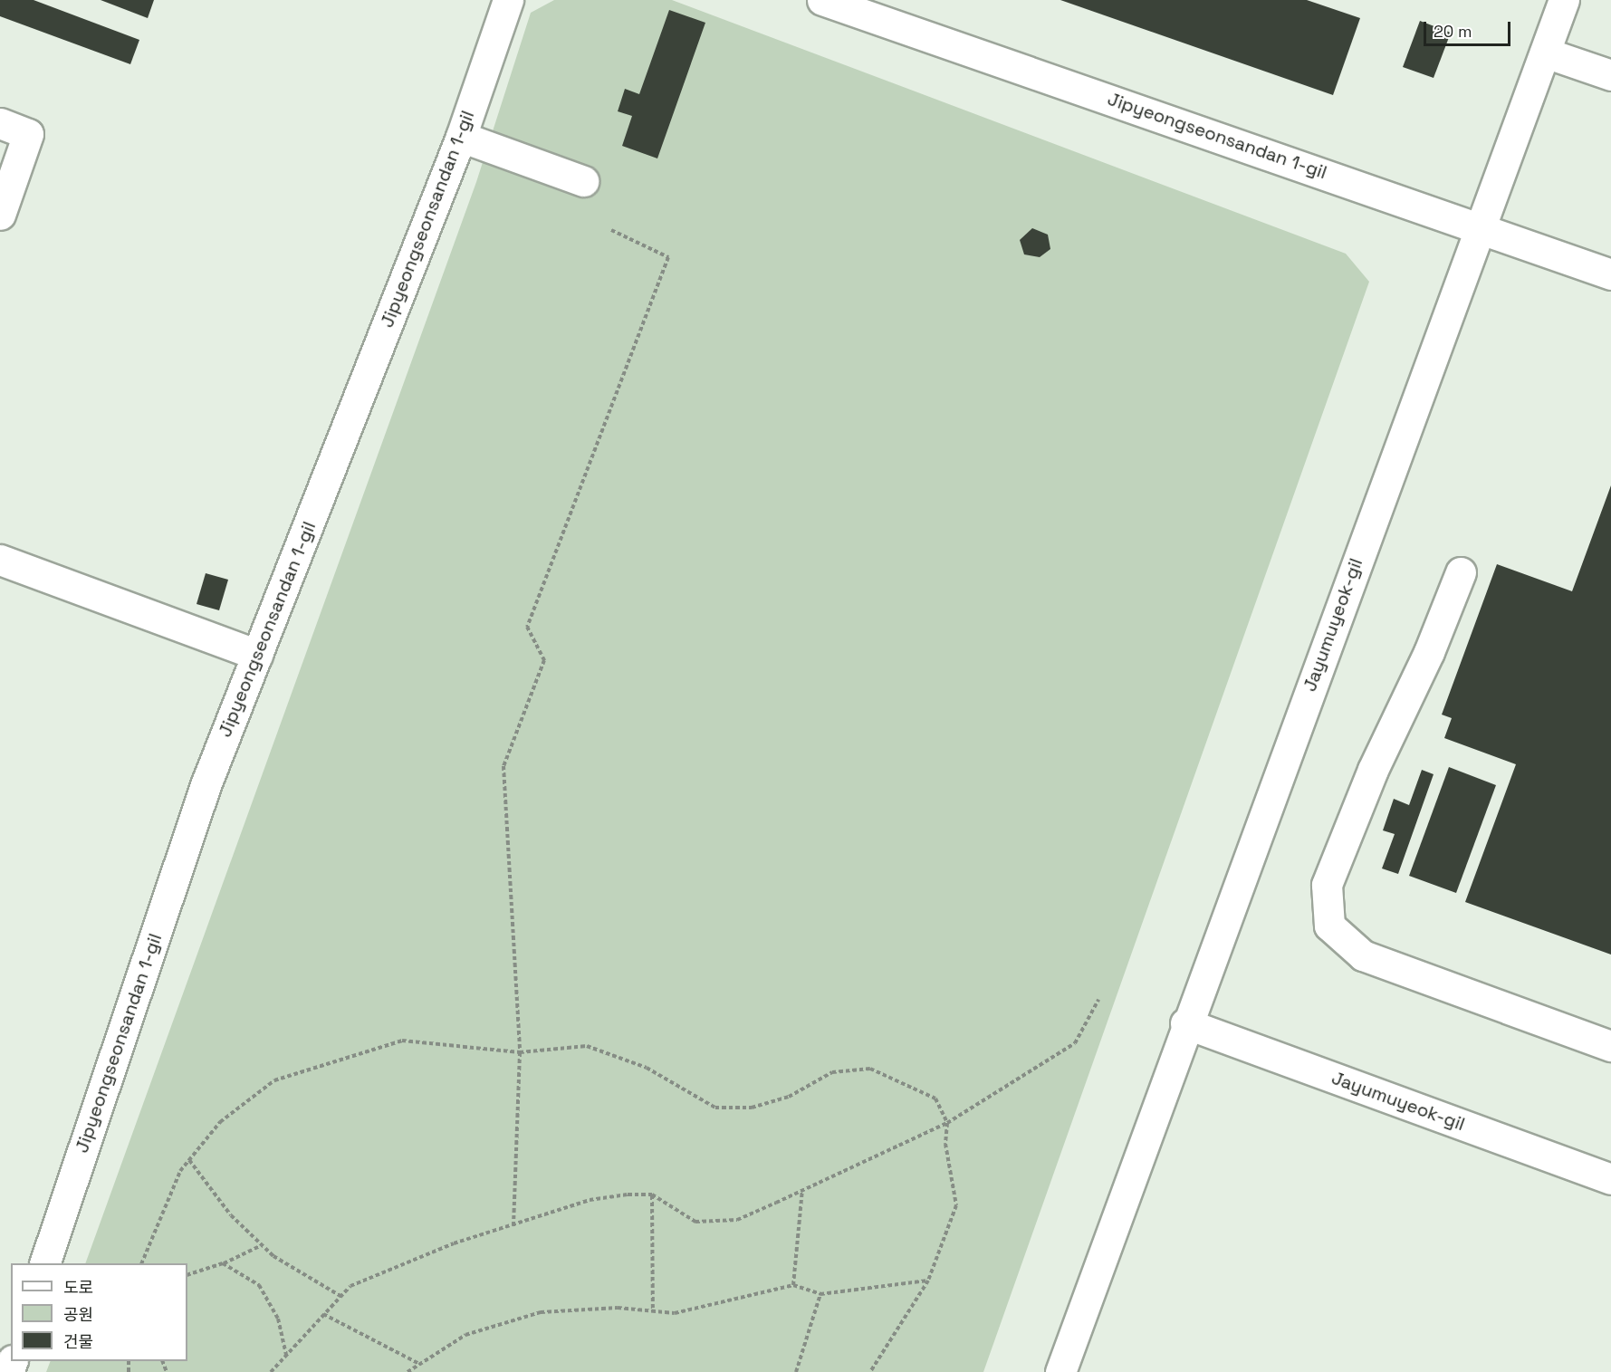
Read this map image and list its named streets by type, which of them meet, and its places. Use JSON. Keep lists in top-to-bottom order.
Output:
{
  "streets": {
    "street": ["Jipyeongseonsandan 1-gil", "Jayumuyeok-gil"]
  },
  "crossings": [
    ["Jipyeongseonsandan 1-gil", "Jayumuyeok-gil"]
  ],
  "legend": ["도로", "공원", "건물"],
  "scale_bar": "20 m"
}
